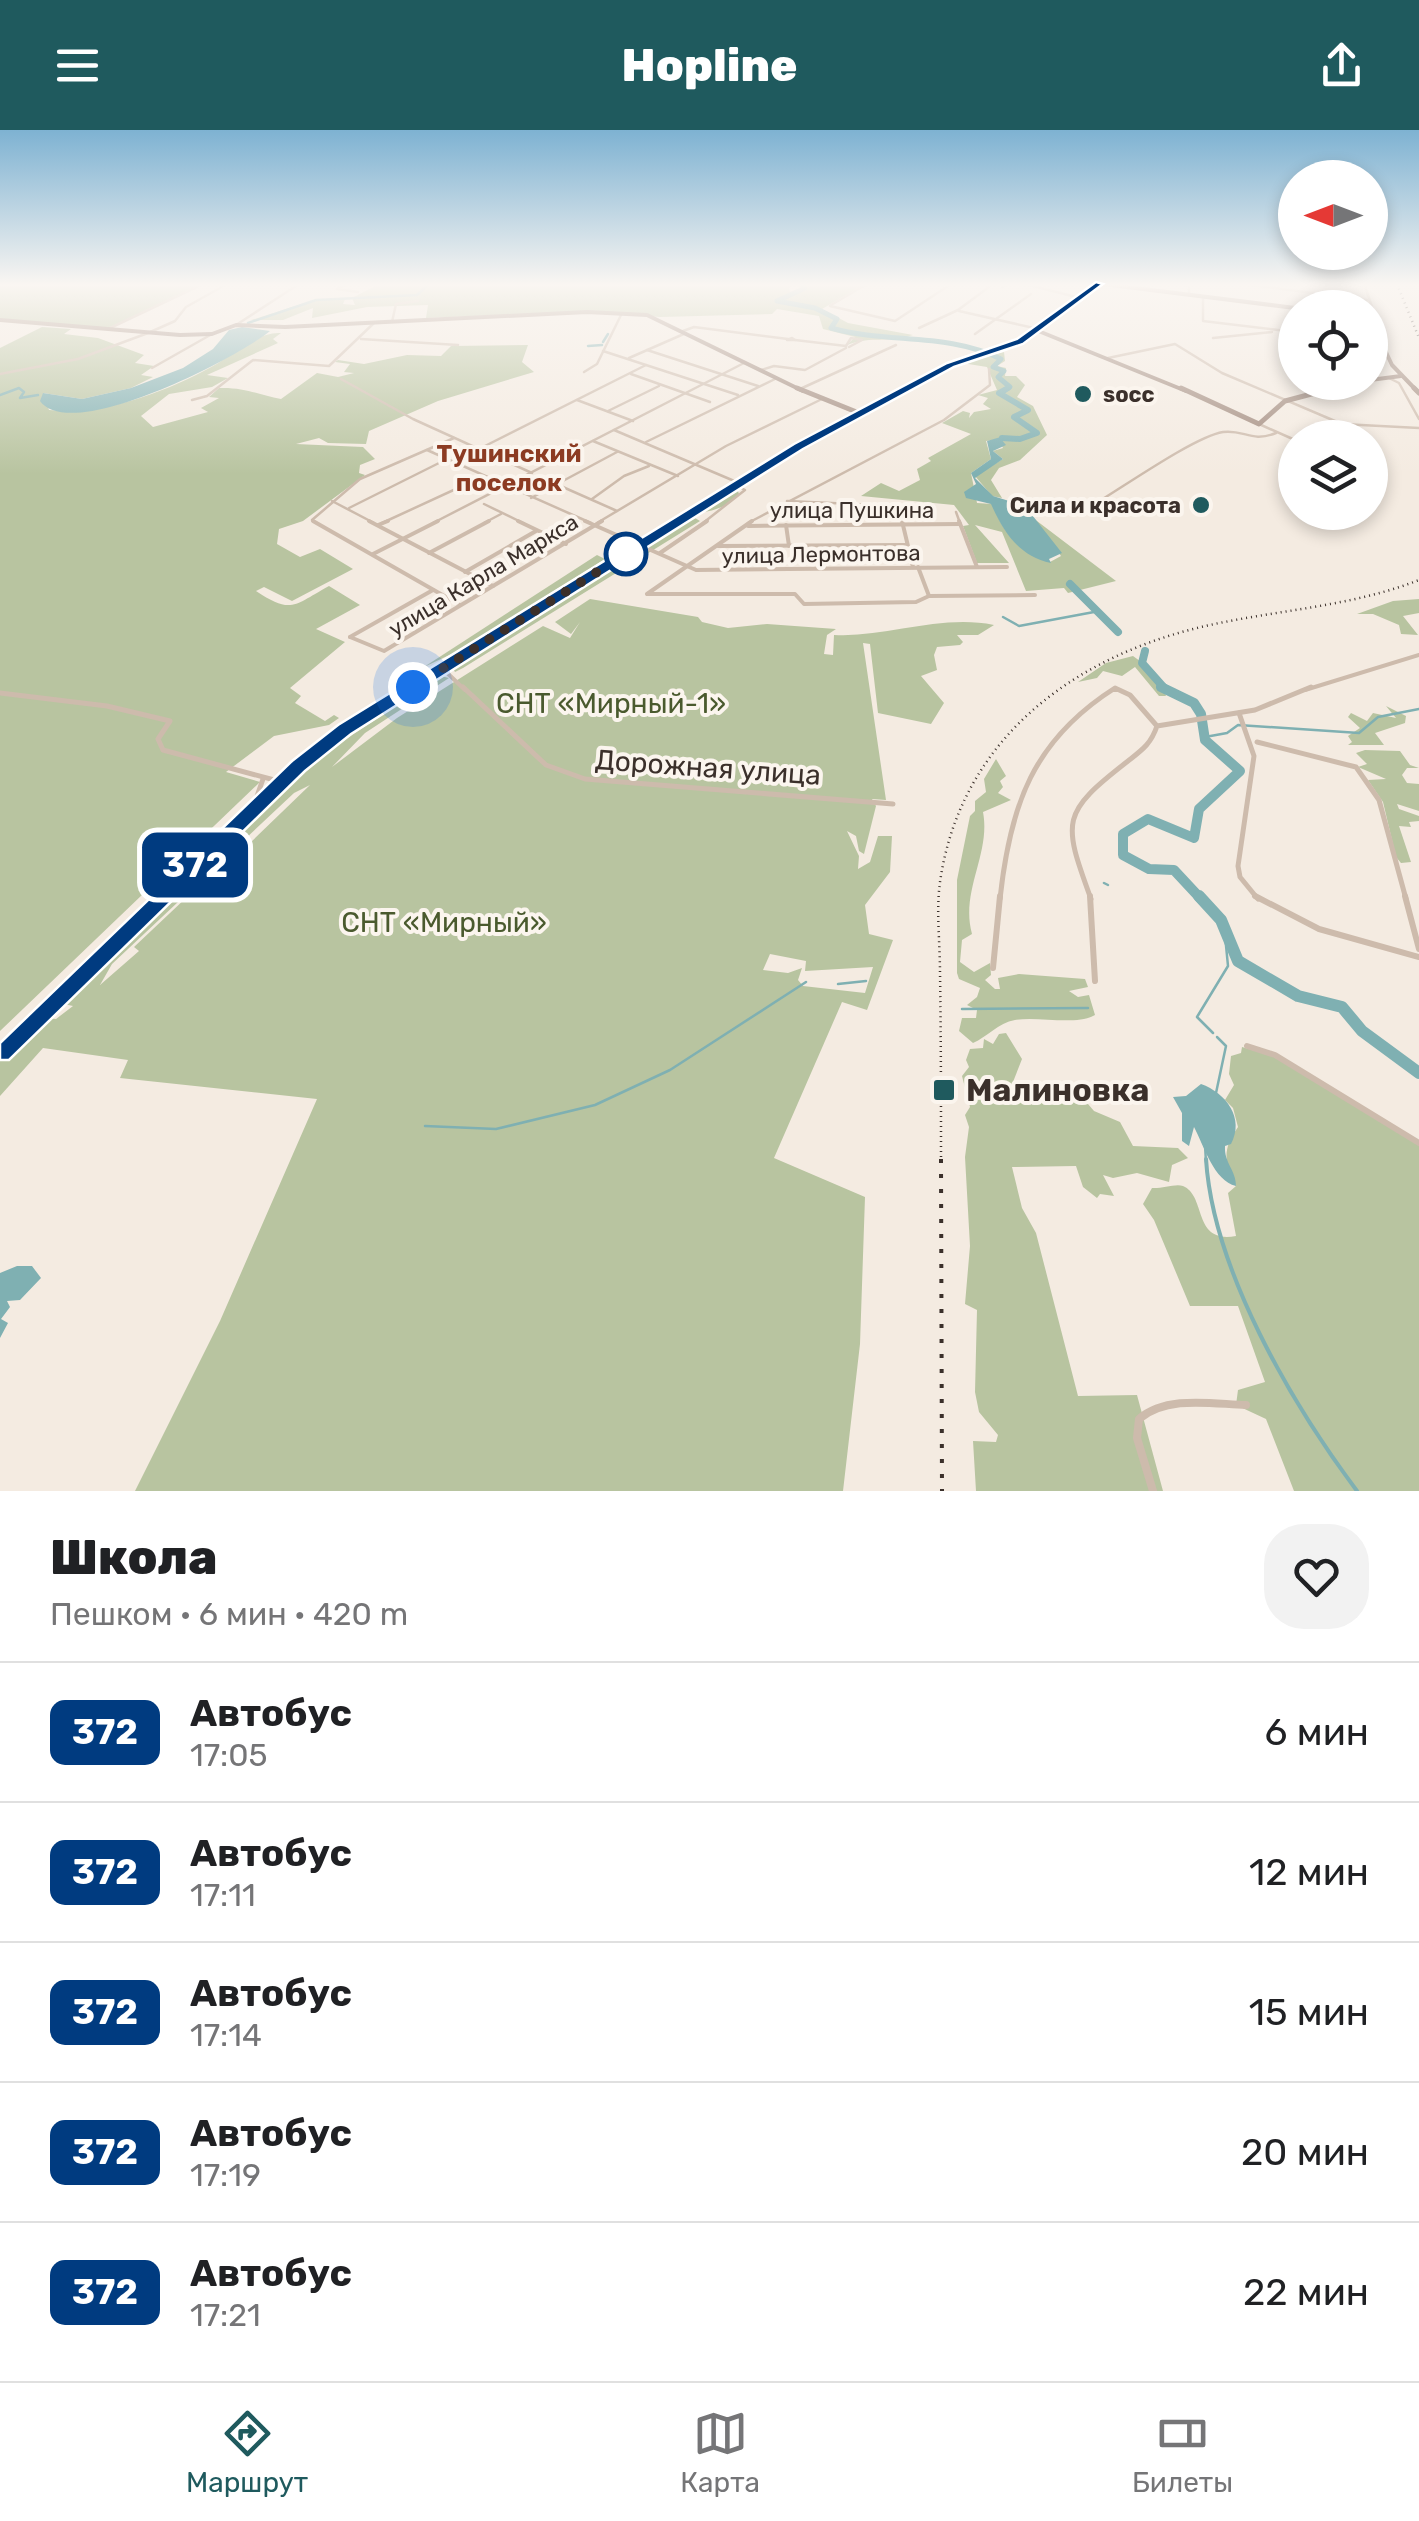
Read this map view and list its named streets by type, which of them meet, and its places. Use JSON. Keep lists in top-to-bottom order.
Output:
{
  "streets": {
    "street": [
      "улица Пушкина",
      "улица Лермонтова",
      "улица Карла Маркса",
      "Дорожная улица"
    ]
  },
  "crossings": [
    ["улица Лермонтова", "улица Карла Маркса"]
  ],
  "districts": ["Тушинский поселок"],
  "parks": ["СНТ «Мирный-1»", "СНТ «Мирный»"],
  "places": {
    "other": ["socc", "Сила и красота"],
    "transit": ["Малиновка"]
  },
  "lines": ["bus line 372"],
  "north": "left",
  "page": {
    "header": "Hopline",
    "on_map": "372",
    "heading": ["Школа", "Пешком · 6 мин · 420 m"],
    "list": [
      {
        "mark": "372",
        "name": "Автобус",
        "note": "17:05",
        "value": "6 мин"
      },
      {
        "mark": "372",
        "name": "Автобус",
        "note": "17:11",
        "value": "12 мин"
      },
      {
        "mark": "372",
        "name": "Автобус",
        "note": "17:14",
        "value": "15 мин"
      },
      {
        "mark": "372",
        "name": "Автобус",
        "note": "17:19",
        "value": "20 мин"
      },
      {
        "mark": "372",
        "name": "Автобус",
        "note": "17:21",
        "value": "22 мин"
      }
    ],
    "tabs": ["Маршрут", "Карта", "Билеты"]
  }
}
